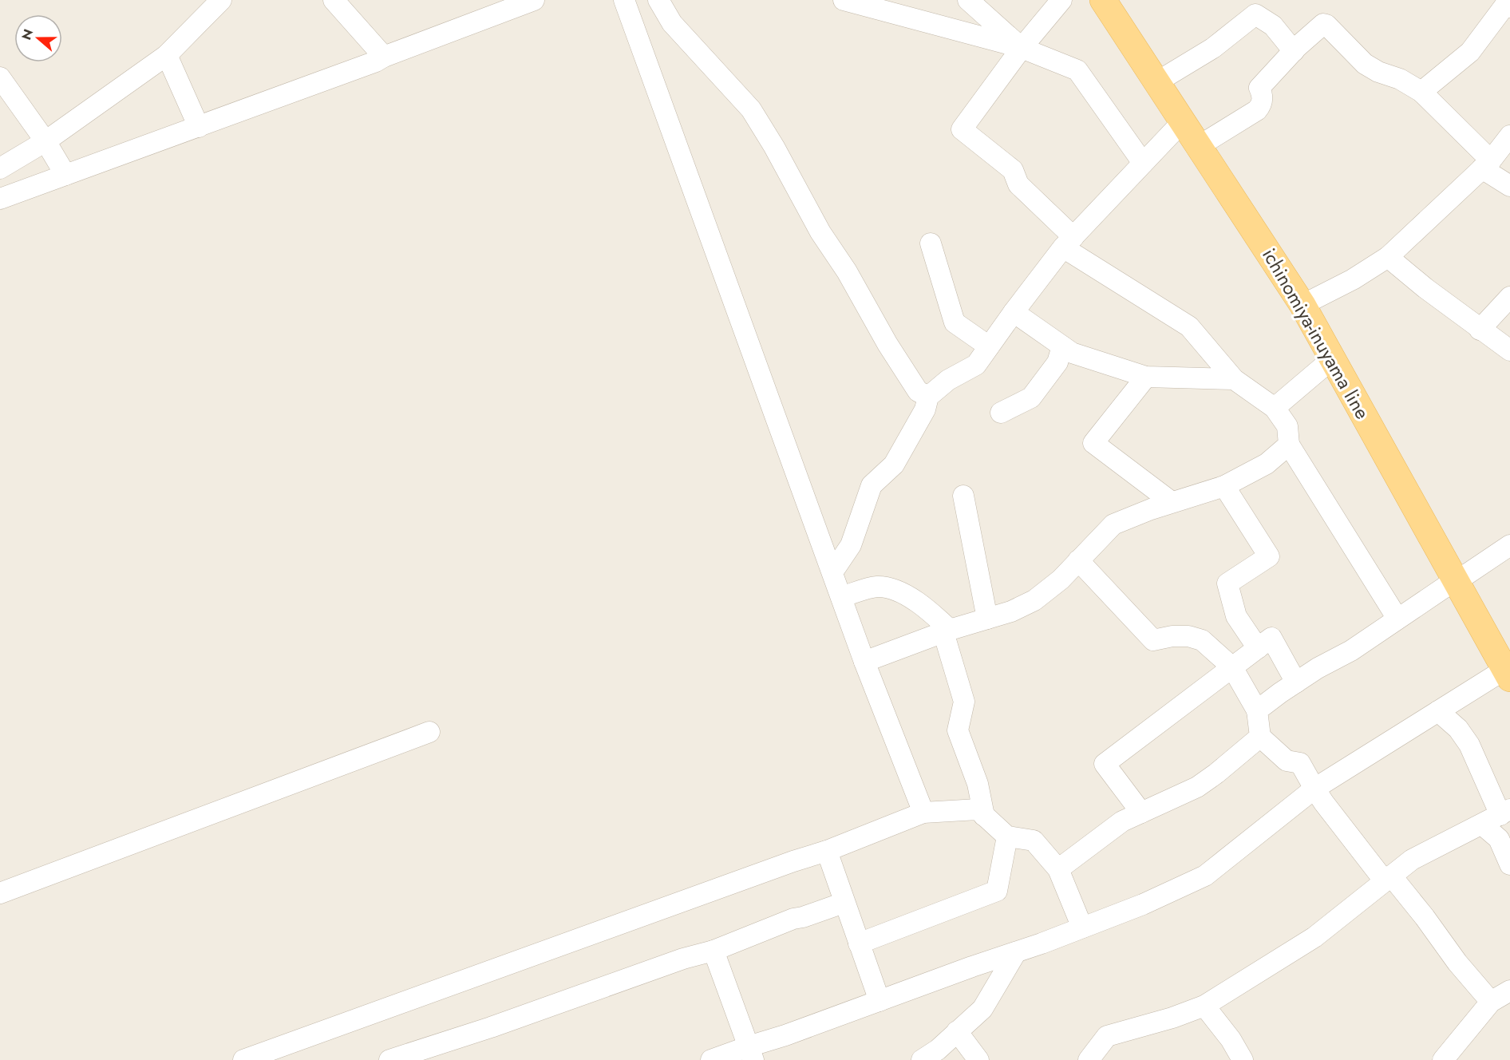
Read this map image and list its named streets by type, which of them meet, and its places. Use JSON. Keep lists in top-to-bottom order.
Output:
{
  "streets": {
    "main road": ["ichinomiya-inuyama line"]
  },
  "north": "left"
}
